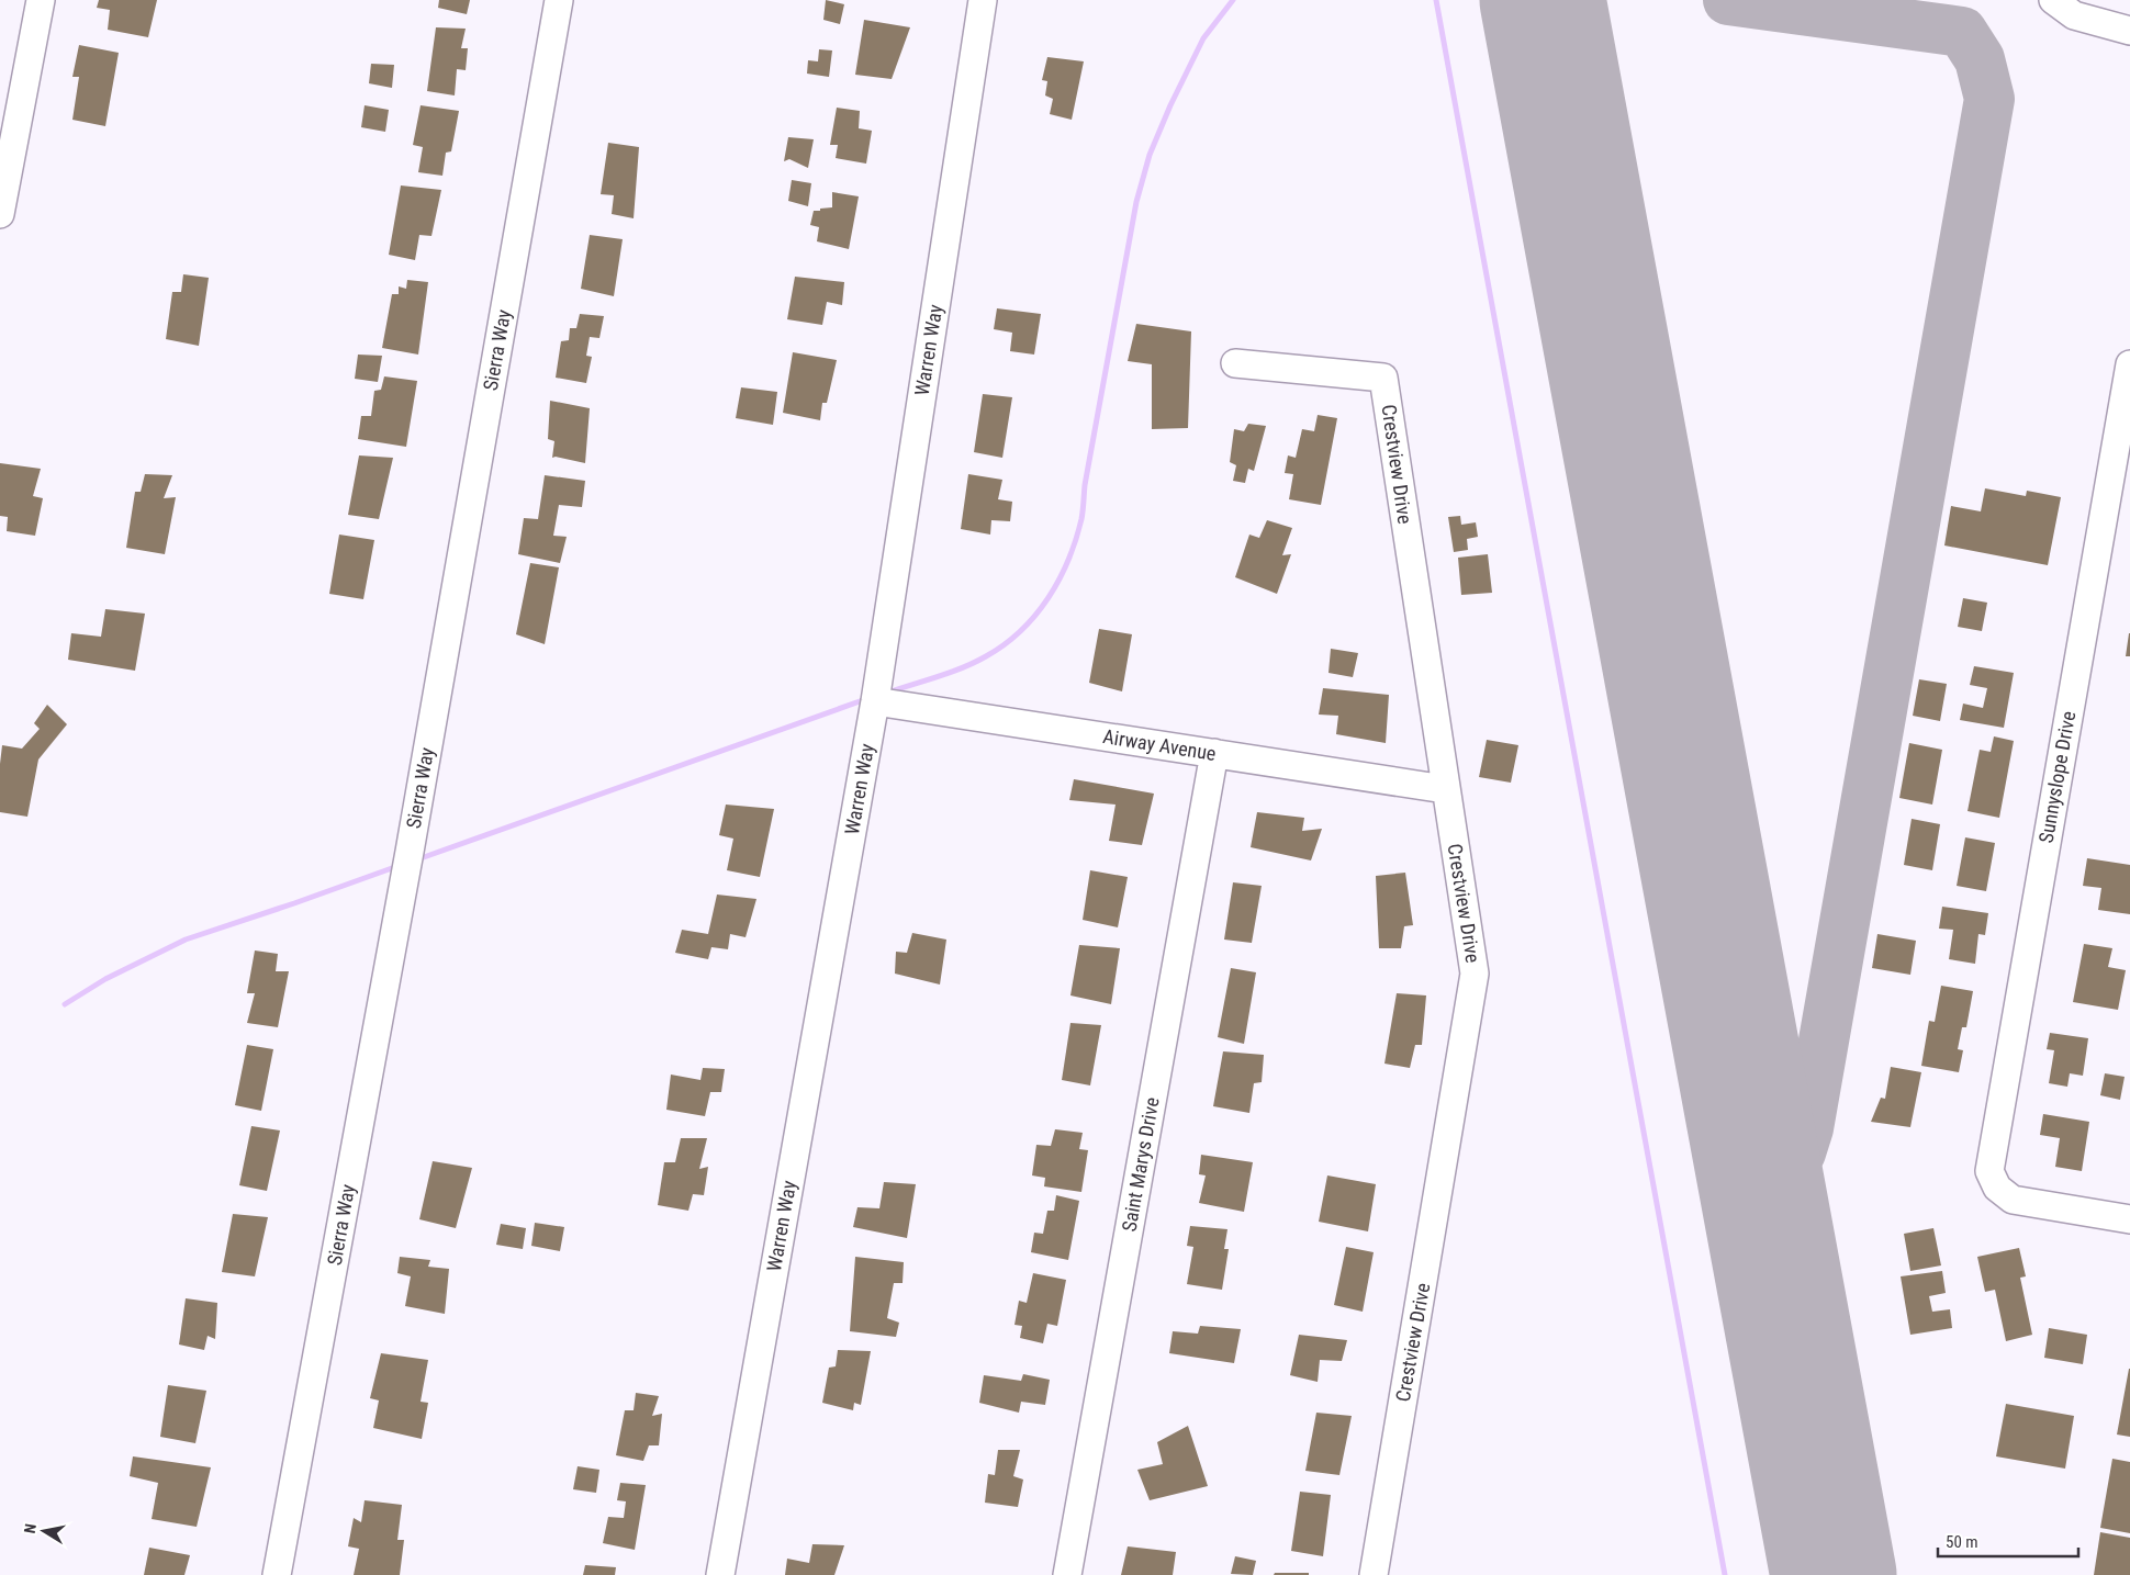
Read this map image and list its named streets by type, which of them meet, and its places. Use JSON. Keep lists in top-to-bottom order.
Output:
{
  "streets": {
    "street": [
      "Sierra Way",
      "Warren Way",
      "Crestview Drive",
      "Airway Avenue",
      "Sunnyslope Drive",
      "Saint Marys Drive"
    ]
  },
  "crossings": [
    ["Warren Way", "Airway Avenue"],
    ["Crestview Drive", "Airway Avenue"],
    ["Airway Avenue", "Saint Marys Drive"]
  ],
  "scale_bar": "50 m",
  "north": "left"
}
